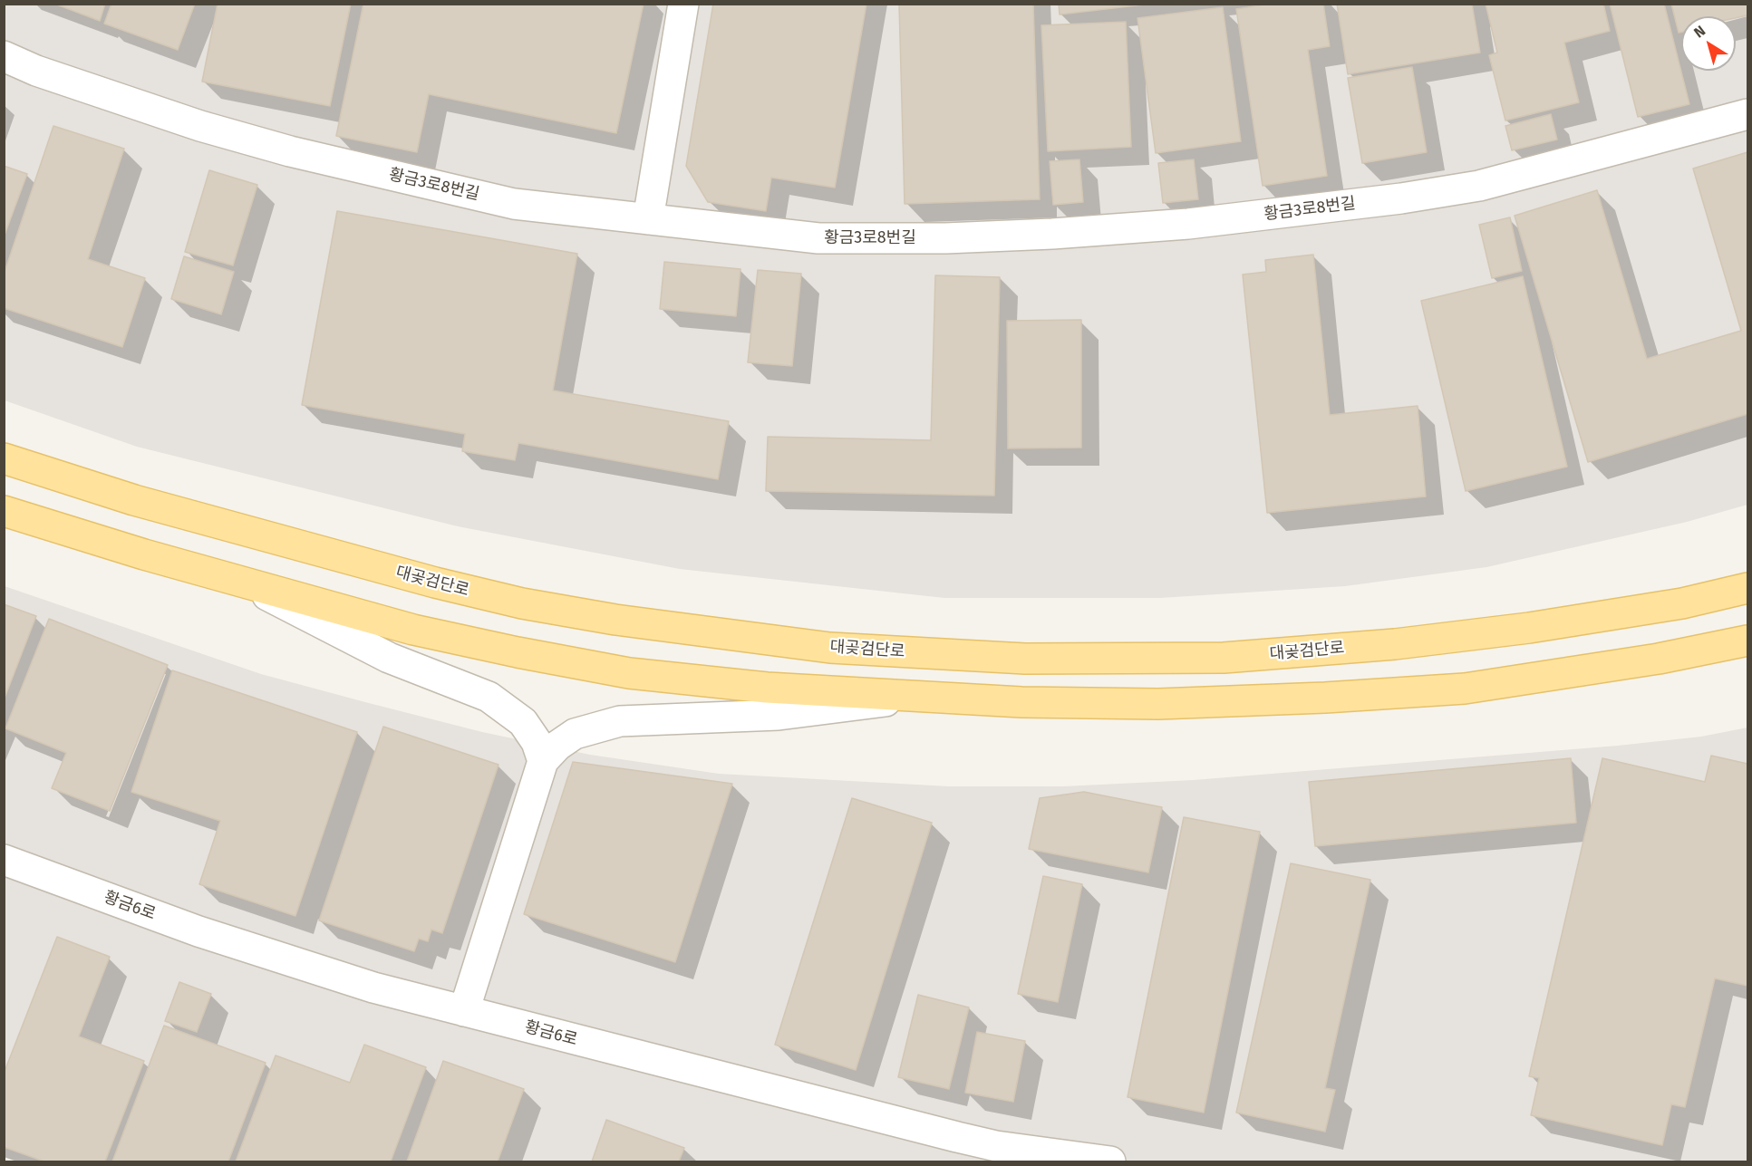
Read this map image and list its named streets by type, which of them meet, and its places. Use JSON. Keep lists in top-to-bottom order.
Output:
{
  "streets": {
    "main road": ["대곶검단로"],
    "street": ["황금3로8번길", "황금6로"]
  },
  "north": "top left"
}
